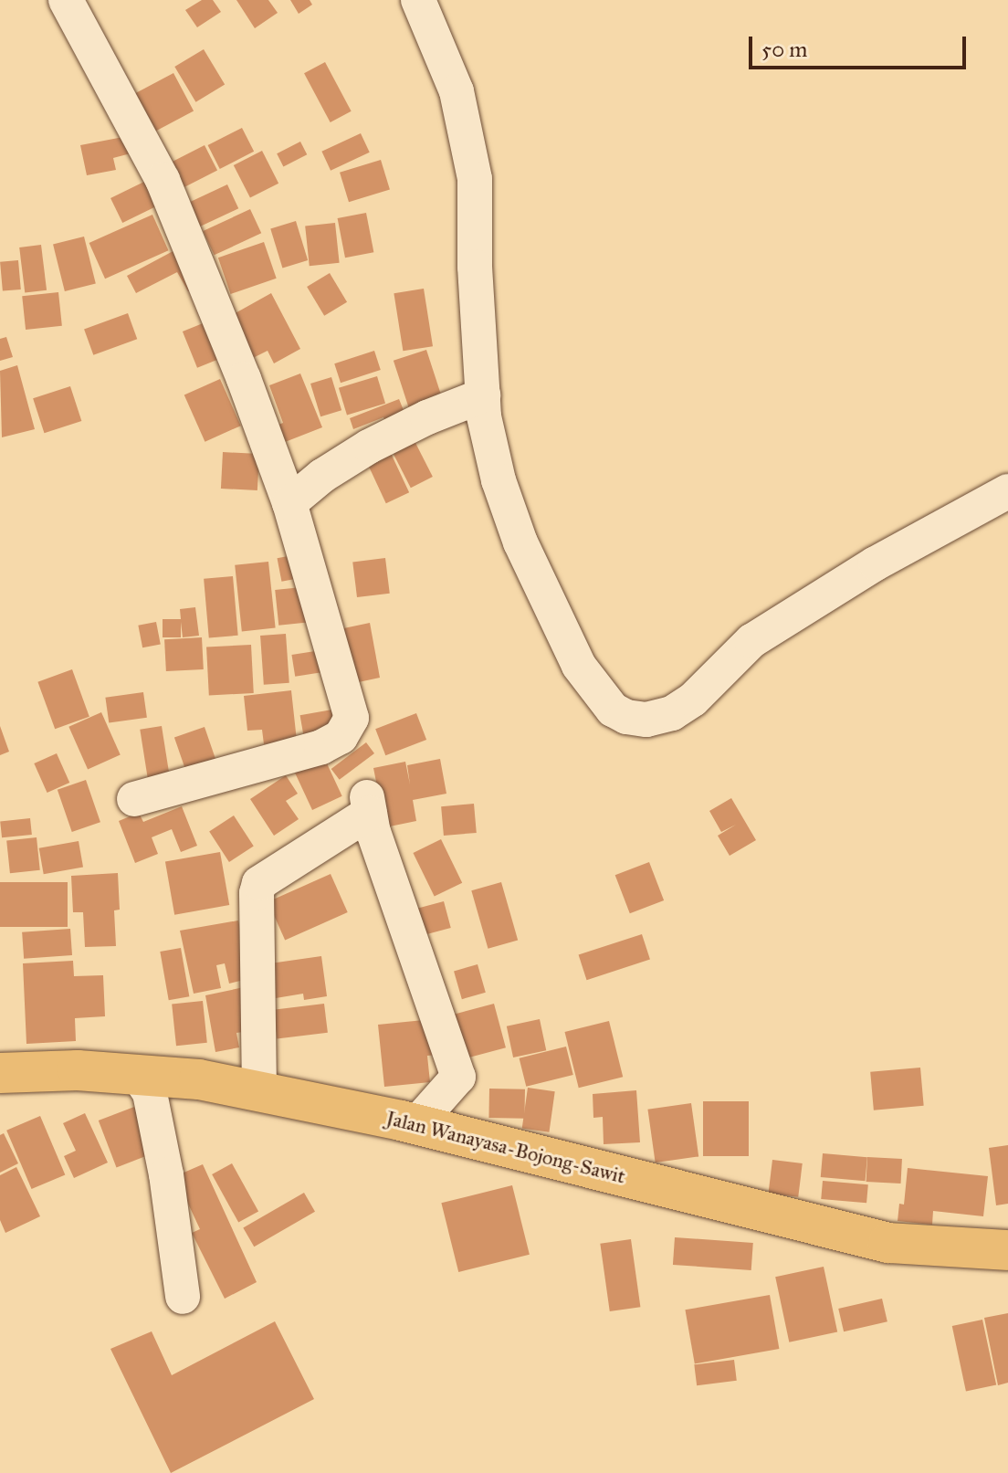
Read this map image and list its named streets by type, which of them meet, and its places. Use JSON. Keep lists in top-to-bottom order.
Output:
{
  "streets": {
    "main road": ["Jalan Wanayasa-Bojong-Sawit"]
  },
  "scale_bar": "50 m"
}
